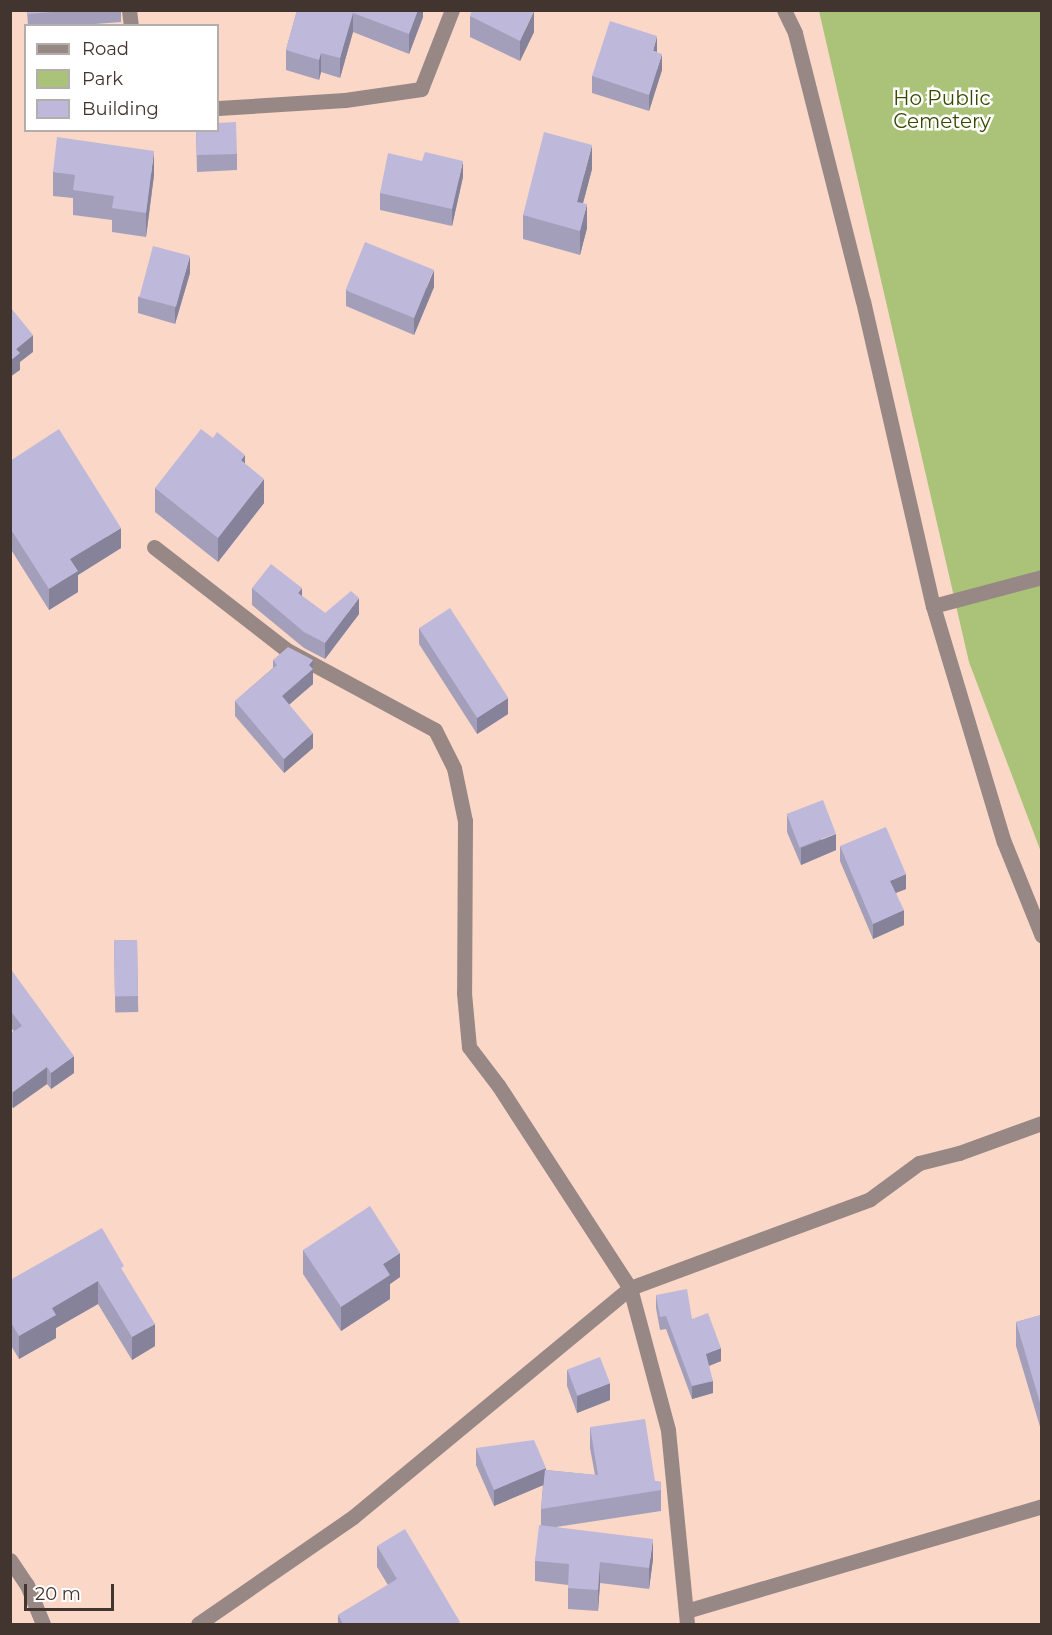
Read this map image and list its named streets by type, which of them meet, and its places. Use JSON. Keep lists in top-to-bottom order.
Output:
{
  "parks": ["Ho Public Cemetery"],
  "legend": ["Road", "Park", "Building"],
  "scale_bar": "20 m"
}
